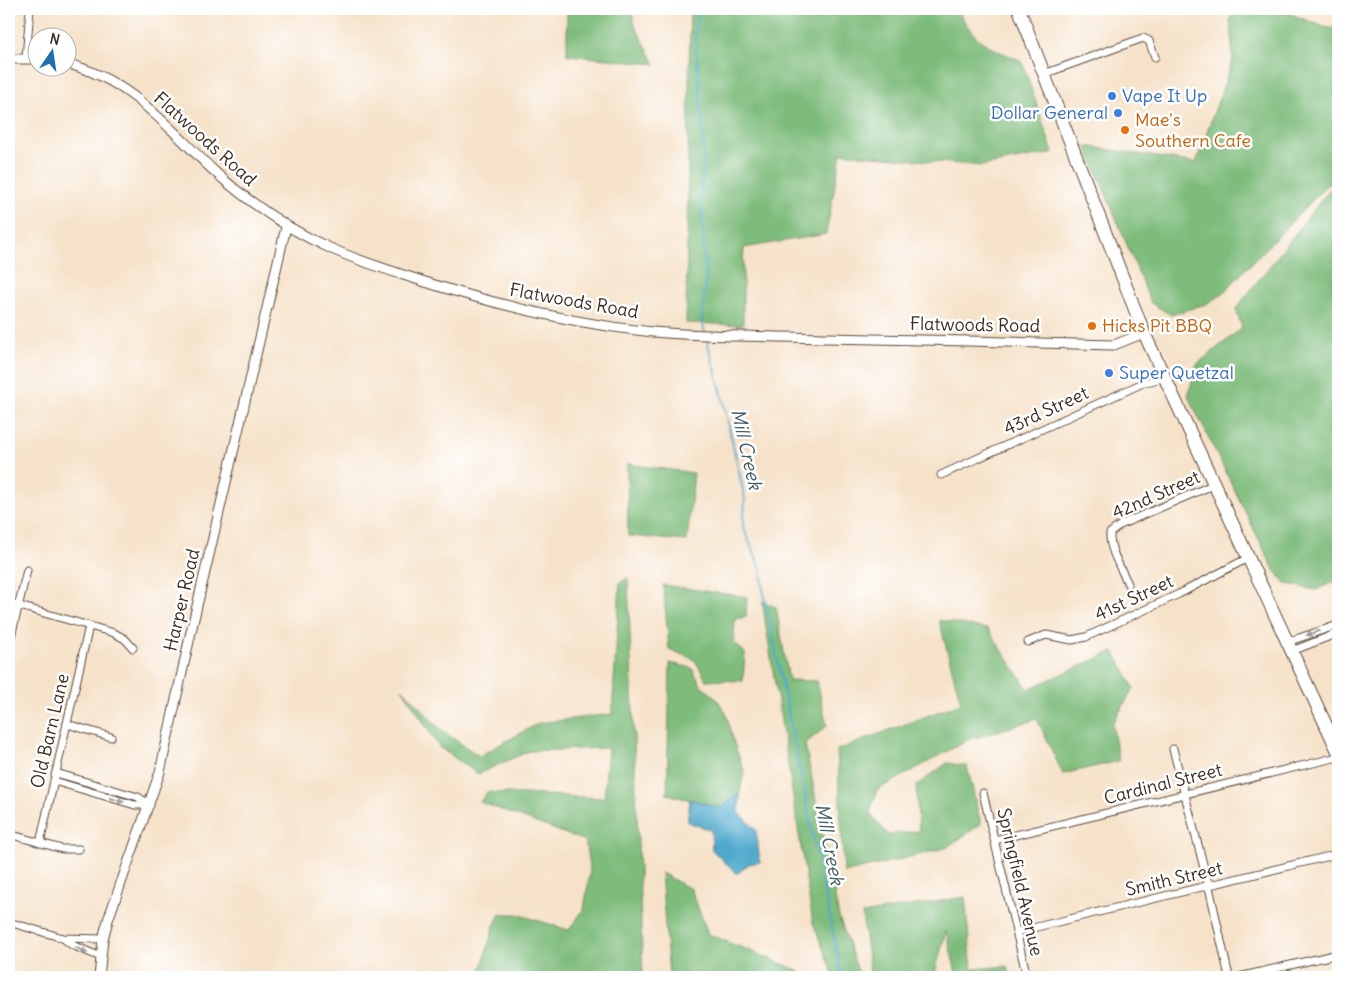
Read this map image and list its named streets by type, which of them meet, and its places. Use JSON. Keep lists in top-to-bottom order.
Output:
{
  "streets": {
    "street": [
      "Flatwoods Road",
      "43rd Street",
      "42nd Street",
      "41st Street",
      "Harper Road",
      "Old Barn Lane",
      "Cardinal Street",
      "Smith Street",
      "Springfield Avenue"
    ]
  },
  "crossings": [
    ["Flatwoods Road", "Harper Road"],
    ["Cardinal Street", "Springfield Avenue"],
    ["Smith Street", "Springfield Avenue"]
  ],
  "water": ["Mill Creek"],
  "places": [
    "Vape It Up",
    "Dollar General",
    "Mae's Southern Cafe",
    "Hicks Pit BBQ",
    "Super Quetzal"
  ],
  "north": "top"
}
